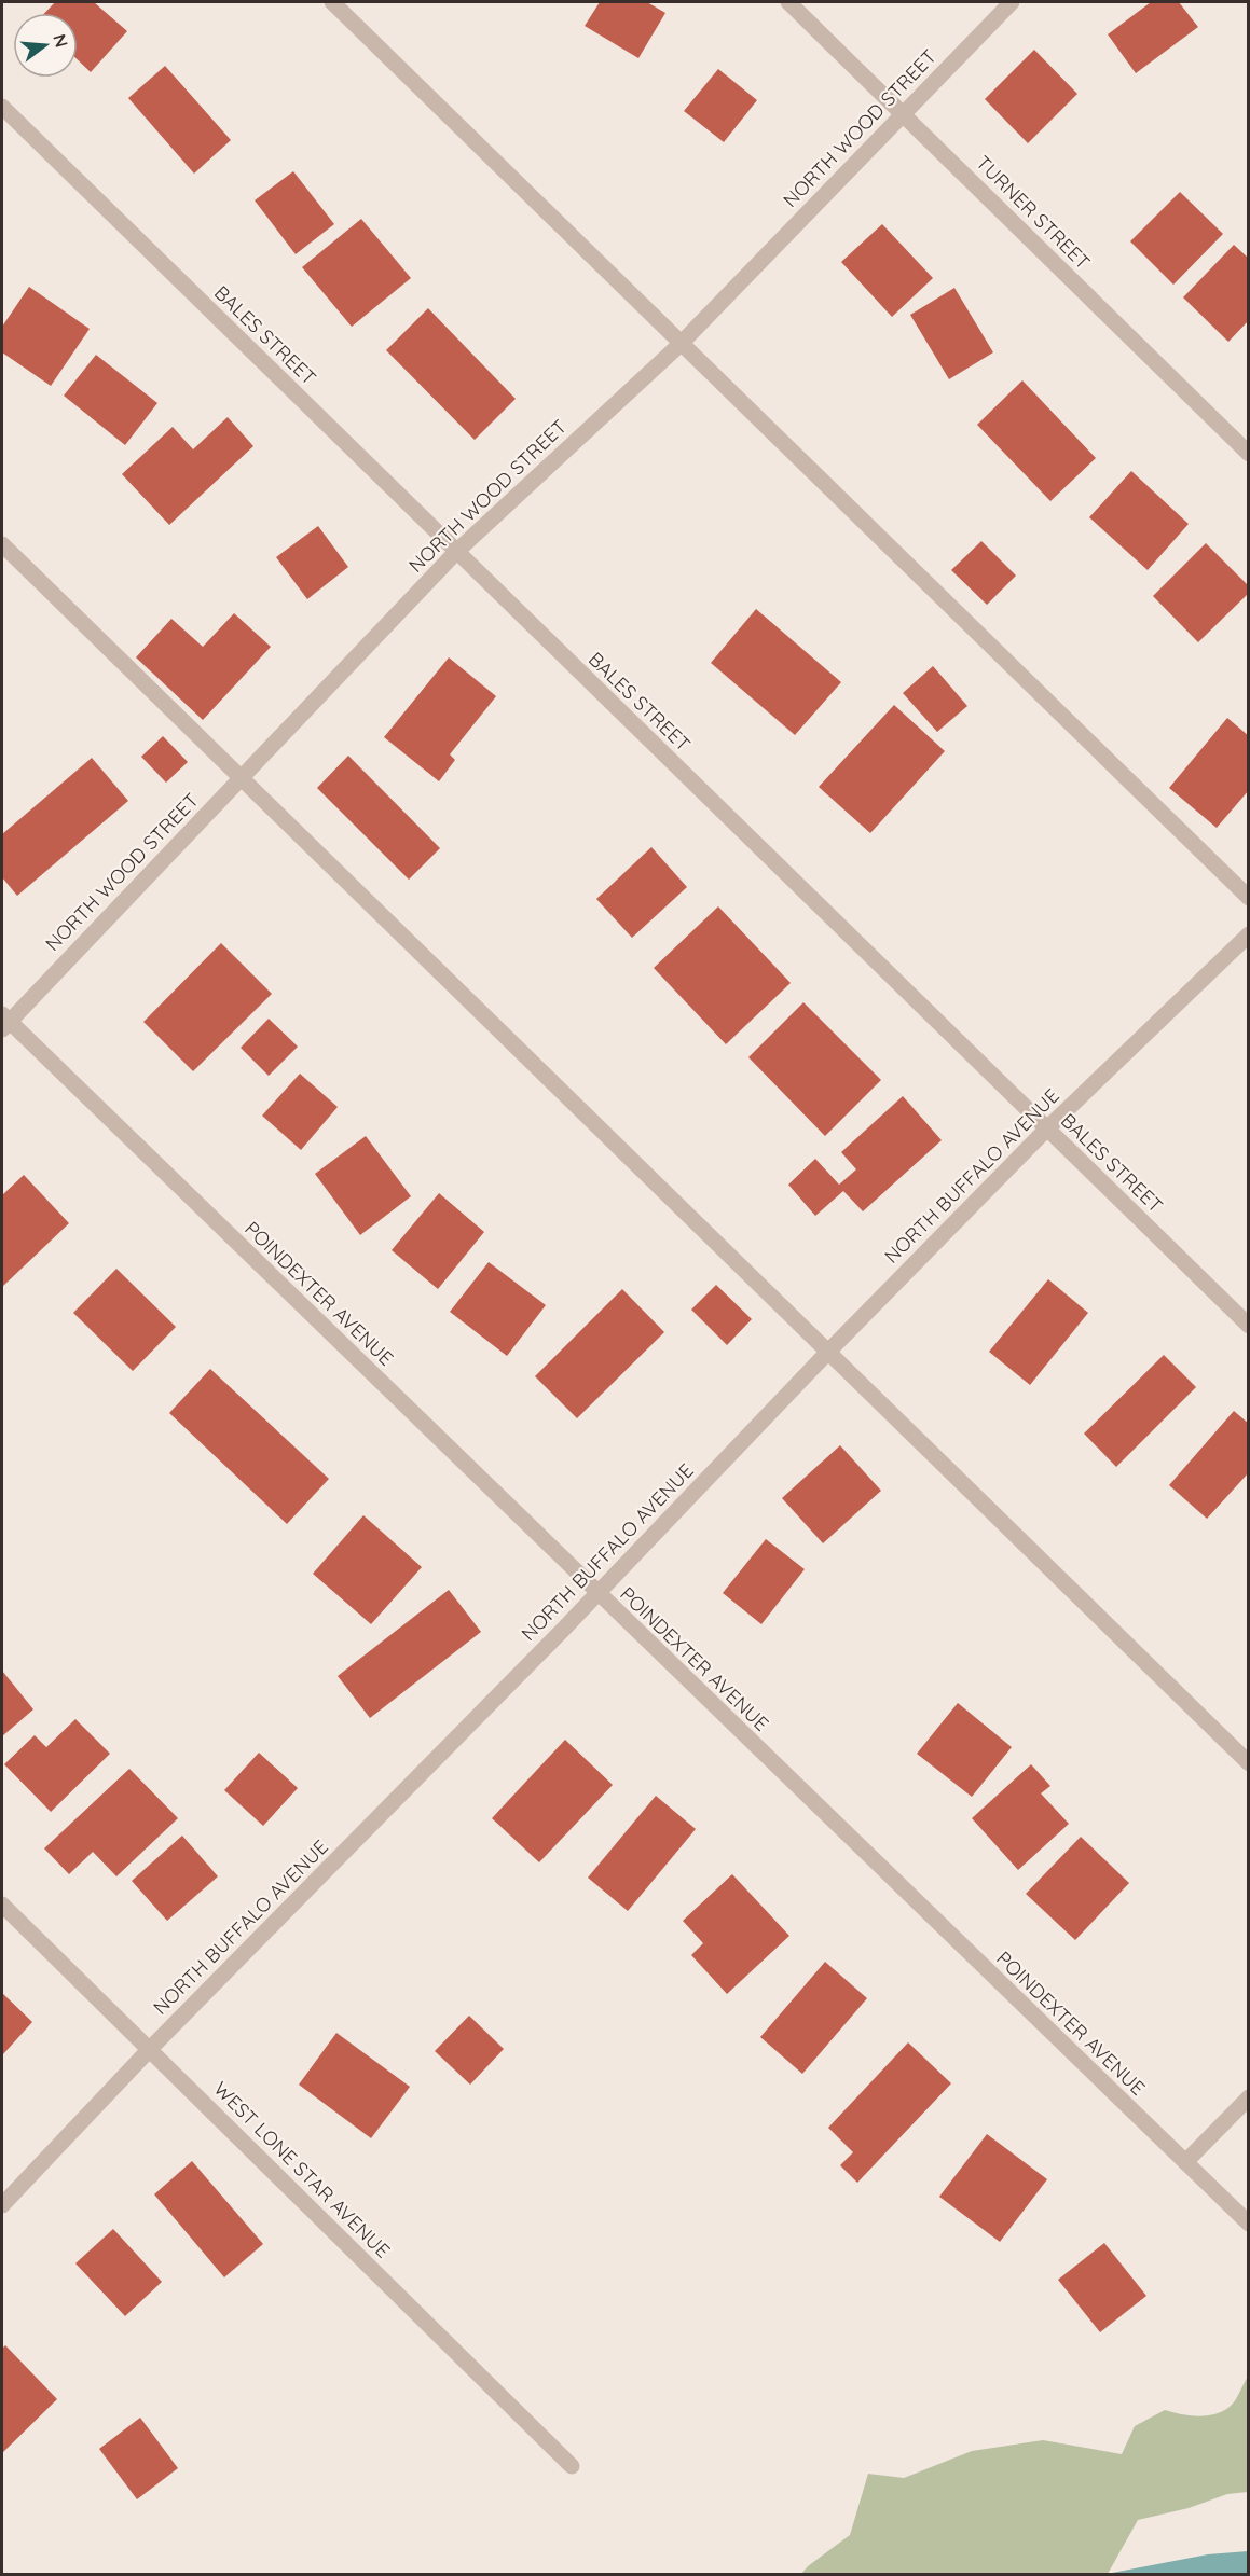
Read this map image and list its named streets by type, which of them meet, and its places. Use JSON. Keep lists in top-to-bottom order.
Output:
{
  "streets": {
    "street": [
      "NORTH WOOD STREET",
      "TURNER STREET",
      "BALES STREET",
      "NORTH BUFFALO AVENUE",
      "POINDEXTER AVENUE",
      "WEST LONE STAR AVENUE"
    ]
  },
  "crossings": [
    ["NORTH WOOD STREET", "TURNER STREET"],
    ["NORTH WOOD STREET", "BALES STREET"],
    ["NORTH WOOD STREET", "POINDEXTER AVENUE"],
    ["BALES STREET", "NORTH BUFFALO AVENUE"],
    ["NORTH BUFFALO AVENUE", "POINDEXTER AVENUE"],
    ["NORTH BUFFALO AVENUE", "WEST LONE STAR AVENUE"]
  ],
  "north": "right"
}
